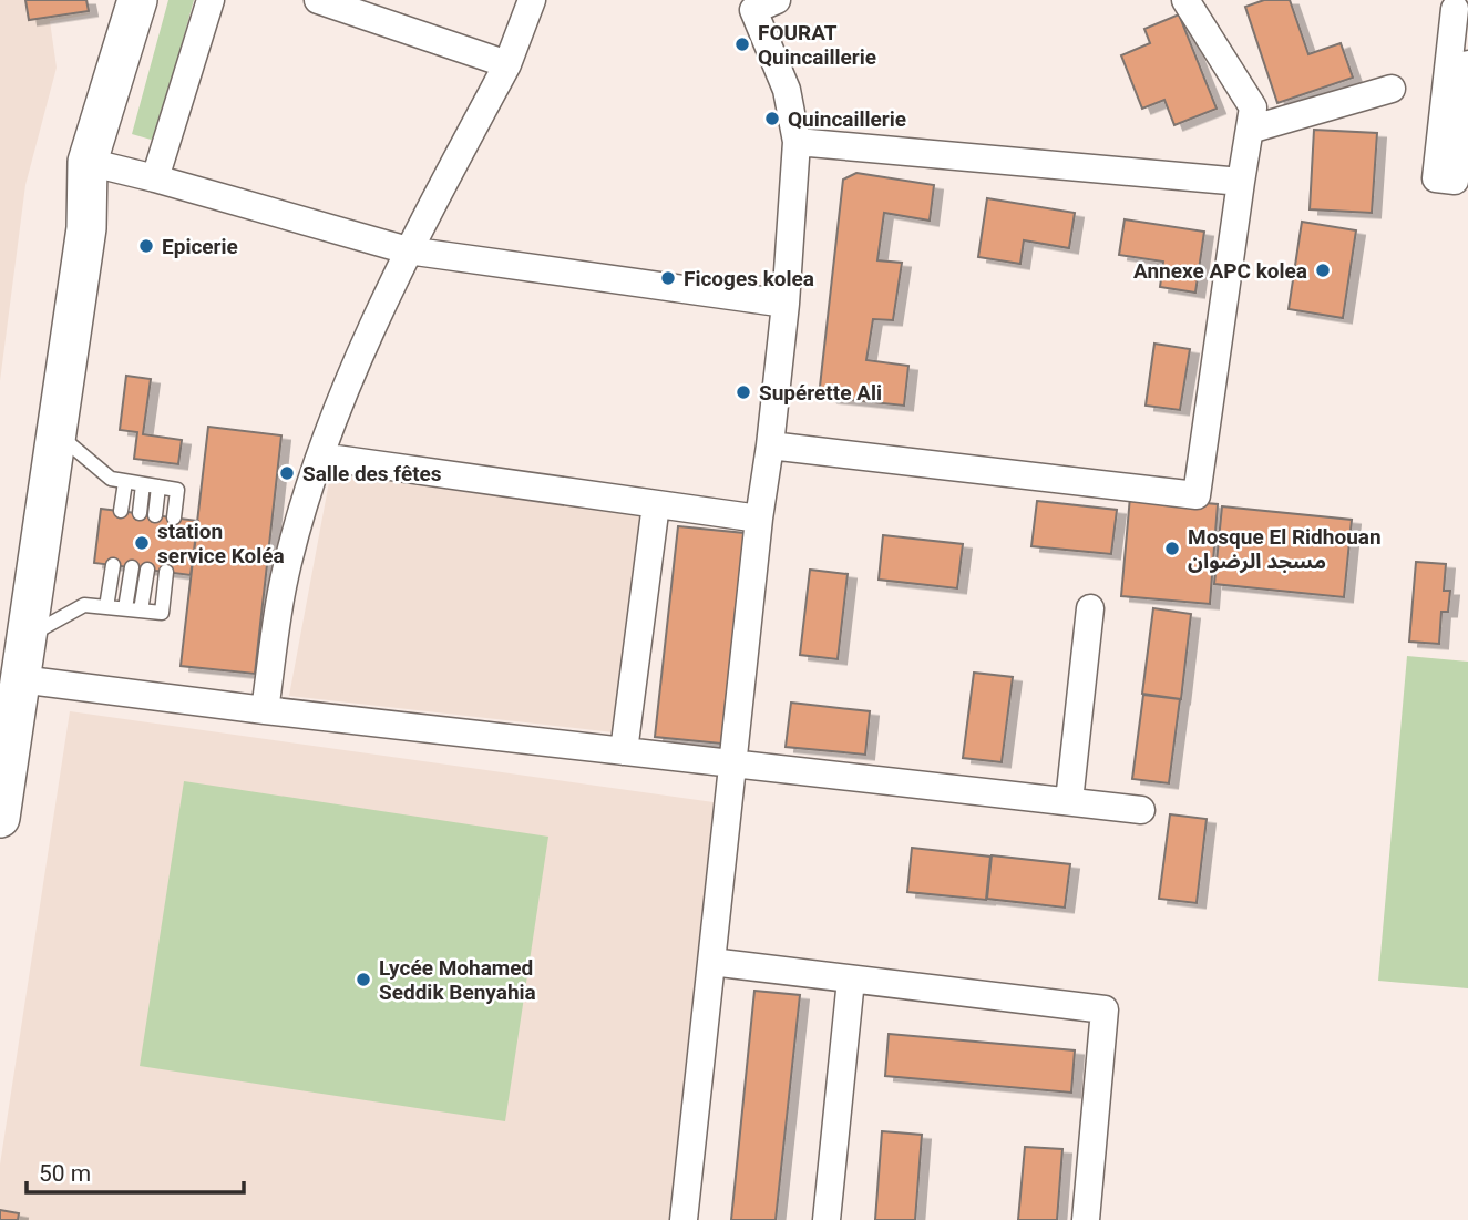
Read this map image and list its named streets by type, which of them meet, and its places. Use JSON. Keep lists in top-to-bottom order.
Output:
{
  "places": [
    "FOURAT Quincaillerie",
    "Quincaillerie",
    "Epicerie",
    "Annexe APC kolea",
    "Ficoges kolea",
    "Supérette Ali",
    "Salle des fêtes",
    "station service Koléa",
    "Mosque El Ridhouan مسجد الرضوان",
    "Lycée Mohamed Seddik Benyahia"
  ],
  "scale_bar": "50 m"
}
